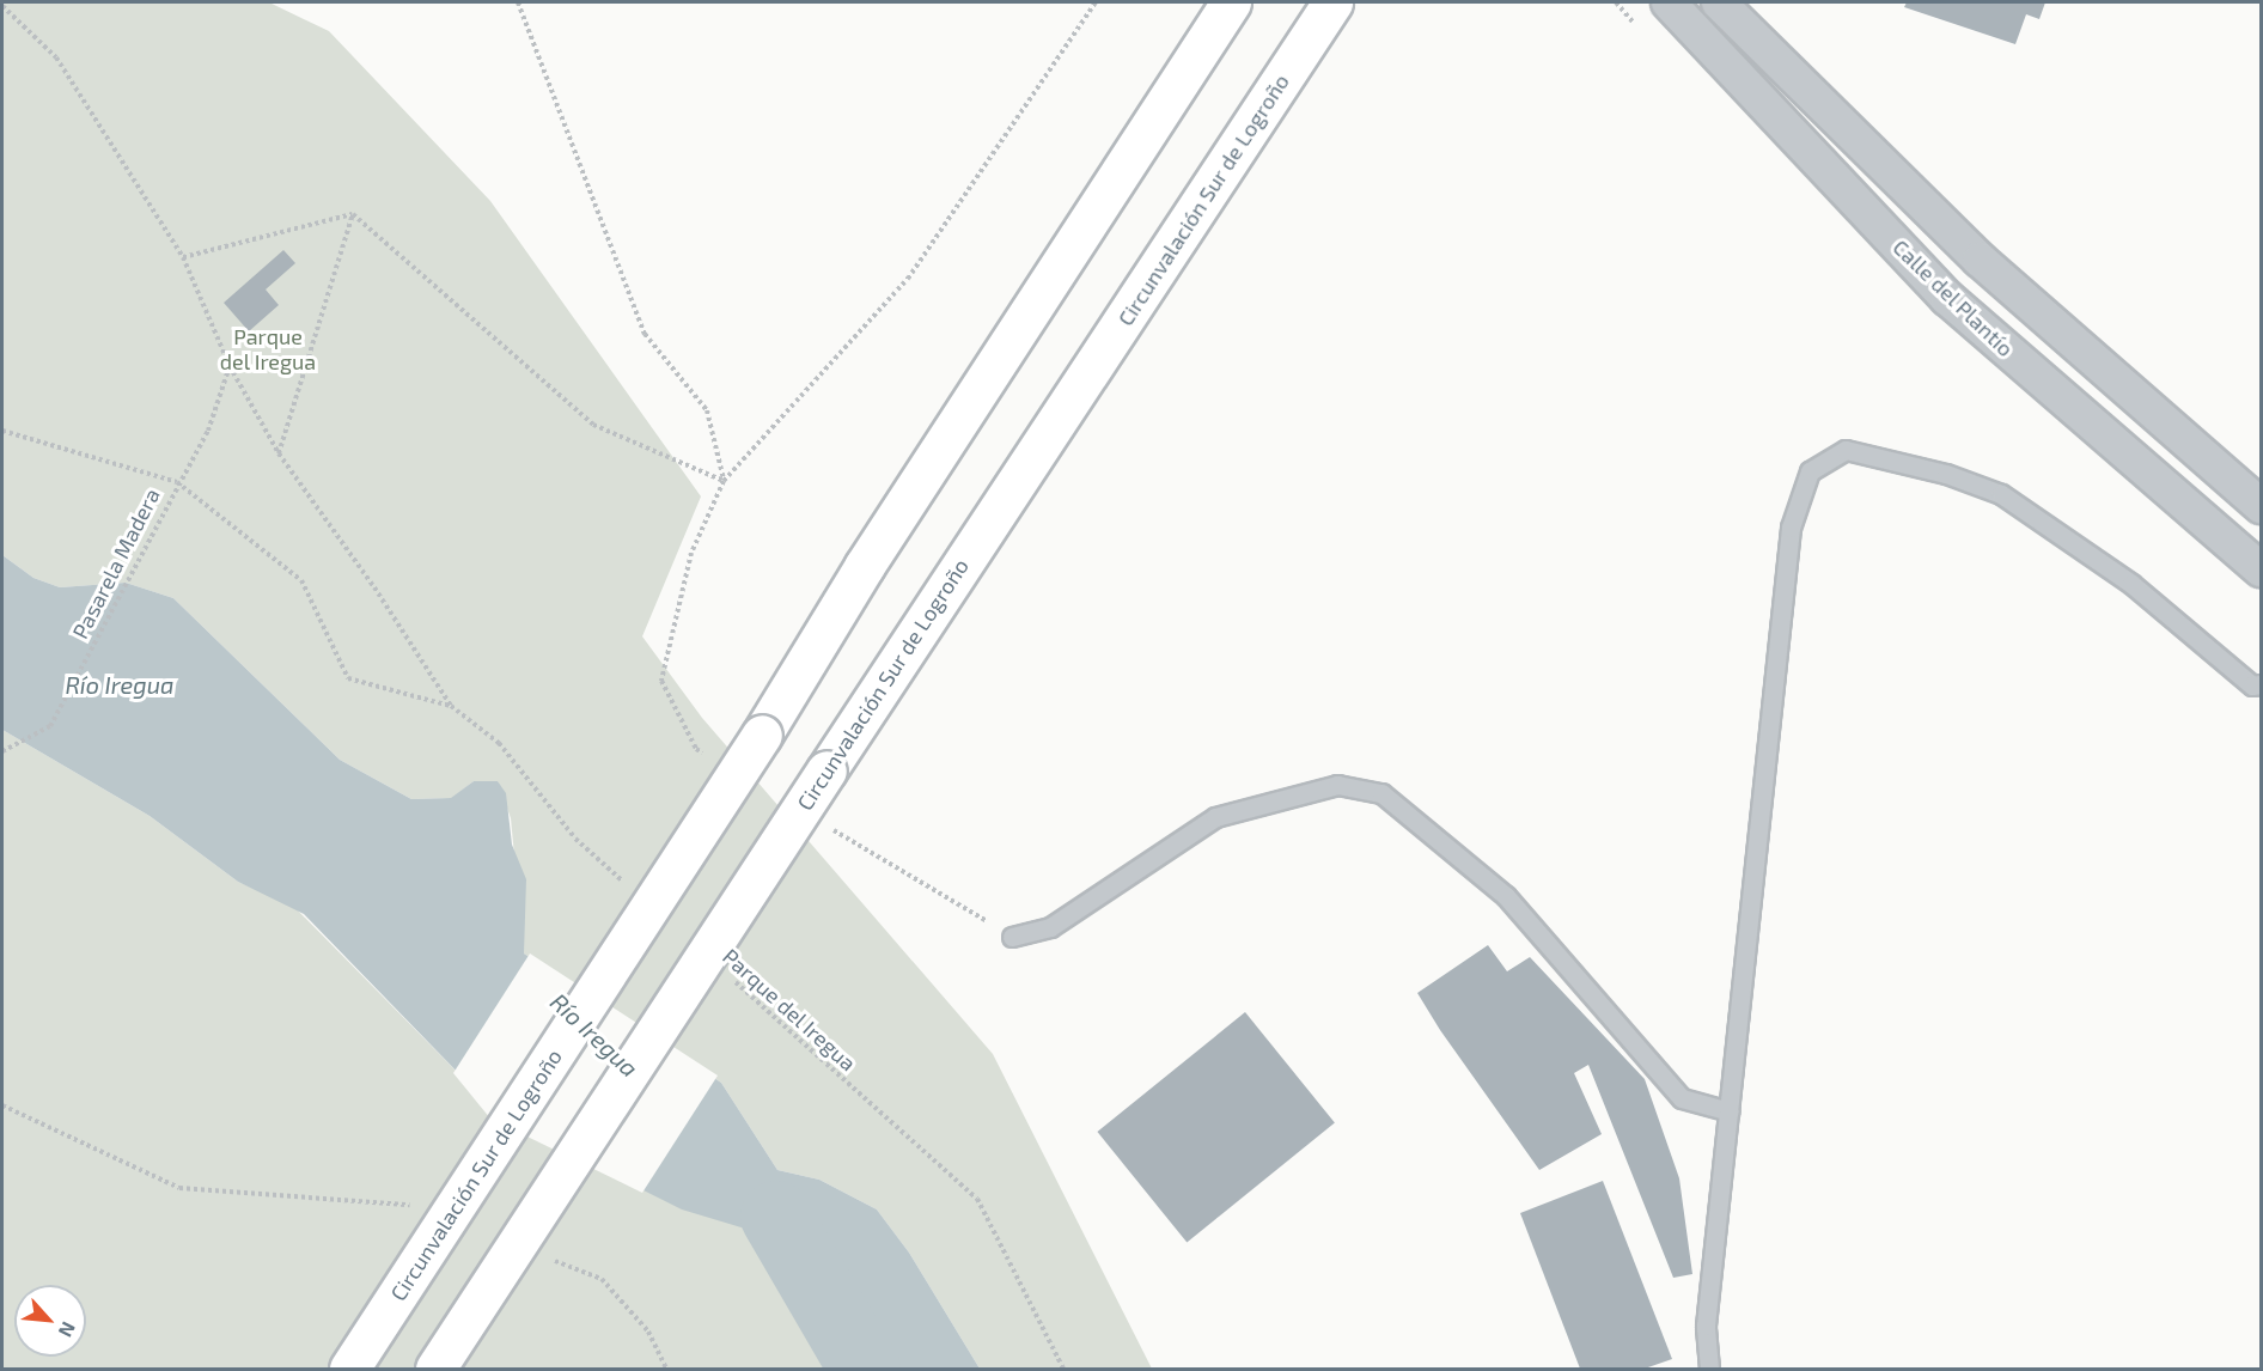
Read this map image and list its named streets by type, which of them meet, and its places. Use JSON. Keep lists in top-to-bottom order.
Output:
{
  "streets": {
    "highway": ["Circunvalación Sur de Logroño"],
    "street": ["Calle del Plantío"],
    "path": ["Pasarela Madera", "Parque del Iregua"]
  },
  "water": ["Río Iregua"],
  "parks": ["Parque del Iregua"],
  "north": "bottom right"
}
